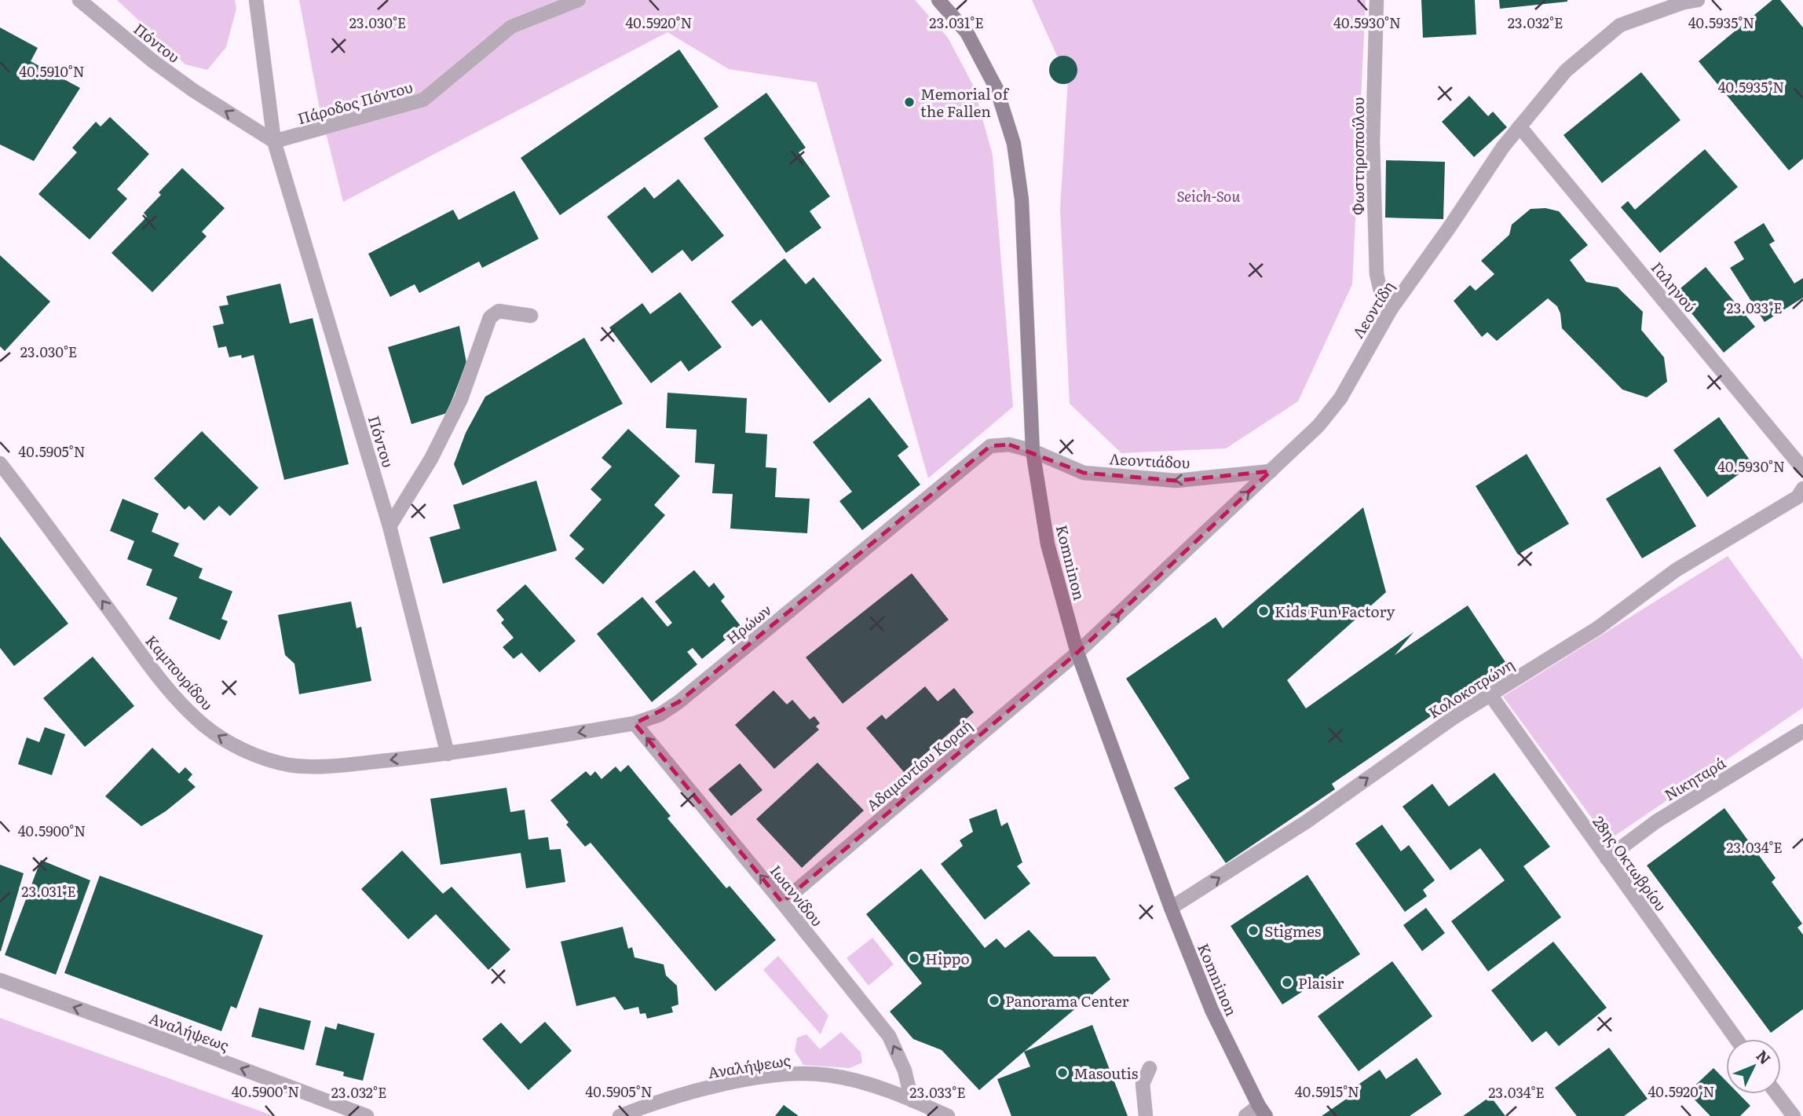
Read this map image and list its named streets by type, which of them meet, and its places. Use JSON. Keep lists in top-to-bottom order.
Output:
{
  "streets": {
    "main road": ["Komninon"],
    "street": [
      "Πόντου",
      "Πάροδος Πόντου",
      "Φωστηροπούλου",
      "Γαληνού",
      "Λεοντίδη",
      "Λεοντιάδου",
      "Ηρώων",
      "Καμπουρίδου",
      "Κολοκοτρώνη",
      "Αδαμαντίου Κοραή",
      "Νικηταρά",
      "28ης Οκτωβρίου",
      "Ιωαννίδου",
      "Αναλήψεως"
    ]
  },
  "crossings": [
    ["Πόντου", "Πάροδος Πόντου"],
    ["Πόντου", "Ηρώων"],
    ["Πόντου", "Καμπουρίδου"],
    ["Φωστηροπούλου", "Λεοντίδη"],
    ["Γαληνού", "Λεοντίδη"],
    ["Λεοντίδη", "Λεοντιάδου"],
    ["Λεοντίδη", "Komninon"],
    ["Λεοντίδη", "Αδαμαντίου Κοραή"],
    ["Λεοντιάδου", "Komninon"],
    ["Λεοντιάδου", "Ηρώων"],
    ["Komninon", "Ηρώων"],
    ["Komninon", "Κολοκοτρώνη"],
    ["Komninon", "Αδαμαντίου Κοραή"],
    ["Ηρώων", "Καμπουρίδου"],
    ["Ηρώων", "Ιωαννίδου"],
    ["Κολοκοτρώνη", "28ης Οκτωβρίου"],
    ["Αδαμαντίου Κοραή", "Ιωαννίδου"],
    ["Νικηταρά", "28ης Οκτωβρίου"],
    ["Ιωαννίδου", "Αναλήψεως"]
  ],
  "one_way": [
    "Λεοντιάδου",
    "Καμπουρίδου",
    "Κολοκοτρώνη",
    "Ιωαννίδου",
    "Αναλήψεως"
  ],
  "parks": ["Seich-Sou"],
  "places": [
    "Memorial of the Fallen",
    "Kids Fun Factory",
    "Stigmes",
    "Hippo",
    "Plaisir",
    "Panorama Center",
    "Masoutis"
  ],
  "north": "top right",
  "coordinates": [
    "23.030°E",
    "23.031°E",
    "23.032°E",
    "40.5920°N",
    "40.5930°N",
    "40.5935°N",
    "40.5910°N",
    "23.033°E",
    "40.5905°N",
    "40.5900°N",
    "23.034°E",
    "40.5915°N"
  ]
}
